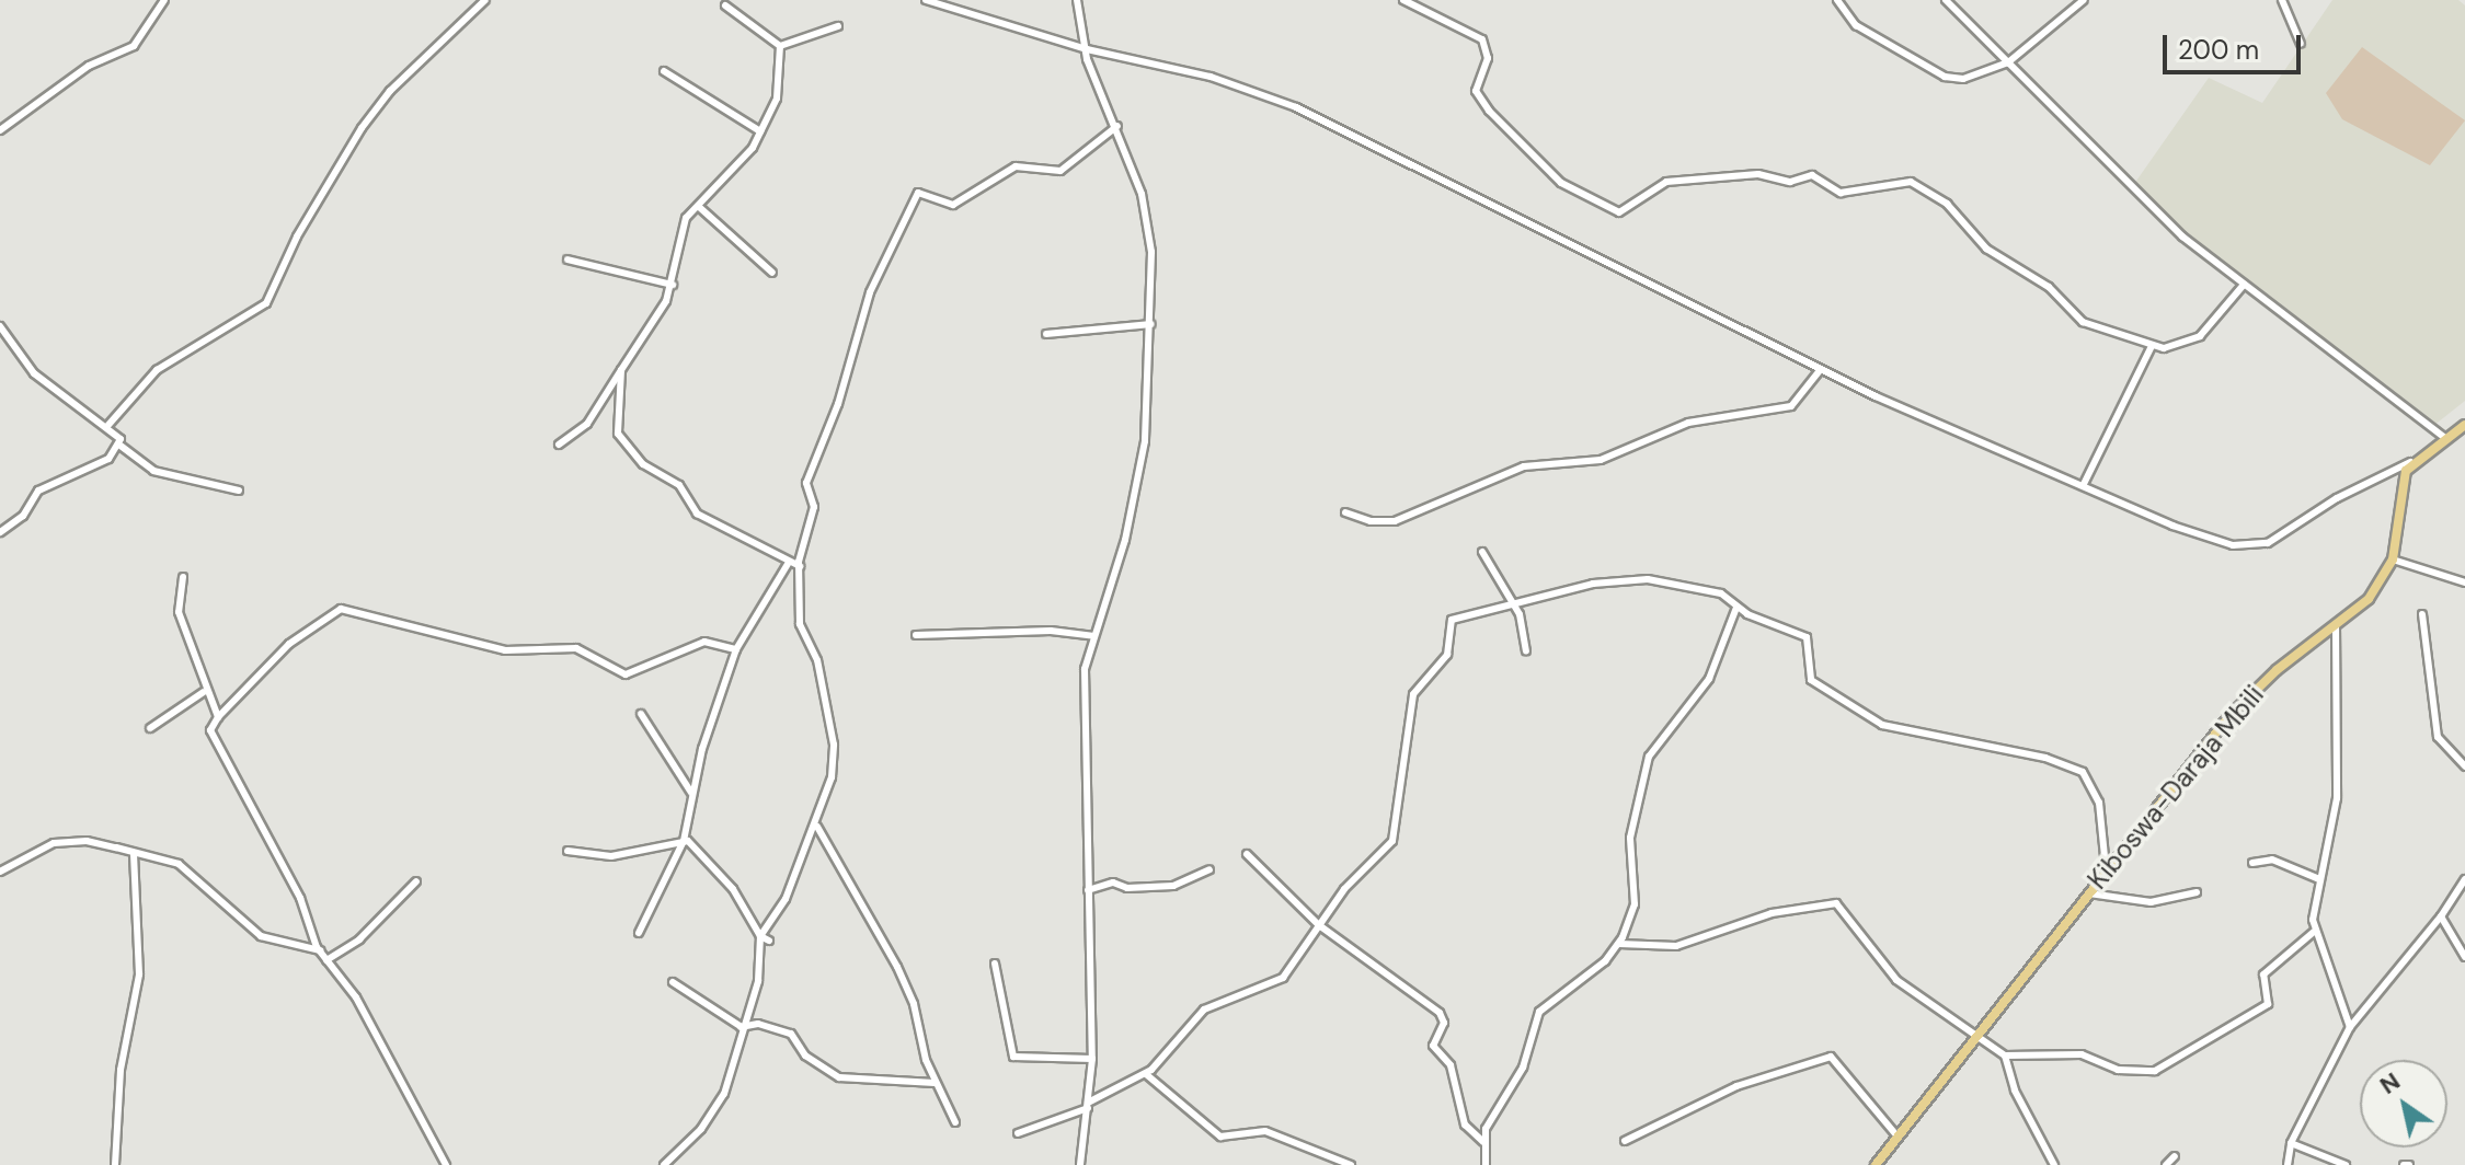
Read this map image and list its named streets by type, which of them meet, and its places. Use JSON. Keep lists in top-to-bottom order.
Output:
{
  "streets": {
    "main road": ["Kiboswa-Daraja Mbili"]
  },
  "scale_bar": "200 m",
  "north": "top left"
}
